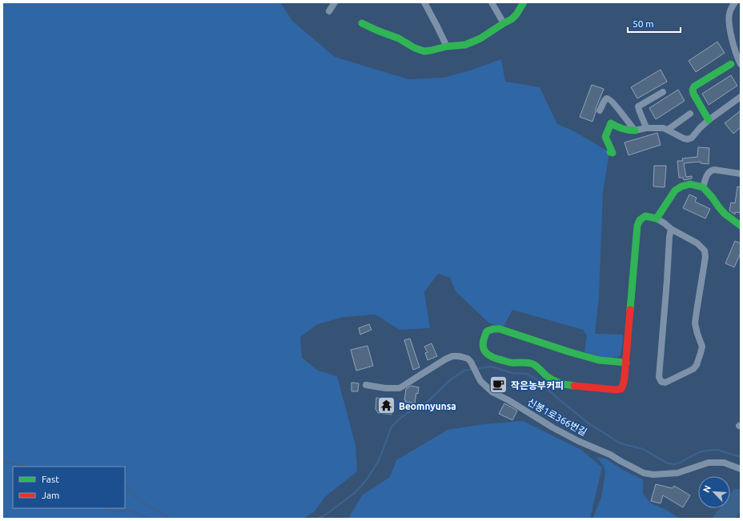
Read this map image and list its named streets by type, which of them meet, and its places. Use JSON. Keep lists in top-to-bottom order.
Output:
{
  "streets": {
    "street": ["신봉1로366번길"]
  },
  "places": {
    "cafe": ["작은농부커피"],
    "temple": ["Beomnyunsa"]
  },
  "legend": ["Fast", "Jam"],
  "scale_bar": "50 m",
  "north": "top left"
}
